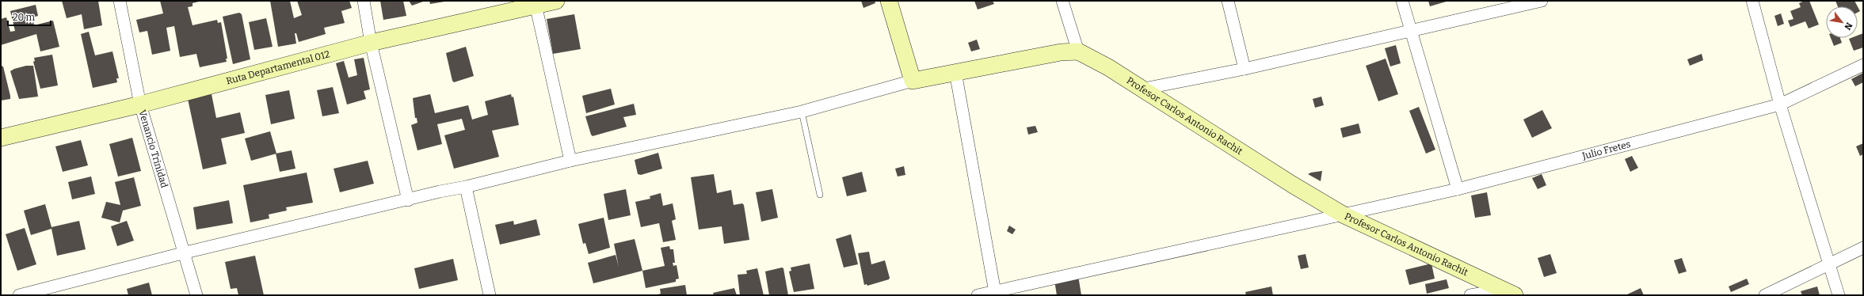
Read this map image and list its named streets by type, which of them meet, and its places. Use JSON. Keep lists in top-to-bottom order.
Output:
{
  "streets": {
    "main road": ["Ruta Departamental 012", "Profesor Carlos Antonio Rachit"],
    "street": ["Venancio Trinidad", "Julio Fretes"]
  },
  "crossings": [
    ["Ruta Departamental 012", "Venancio Trinidad"],
    ["Profesor Carlos Antonio Rachit", "Julio Fretes"]
  ],
  "scale_bar": "20 m",
  "north": "bottom right"
}
